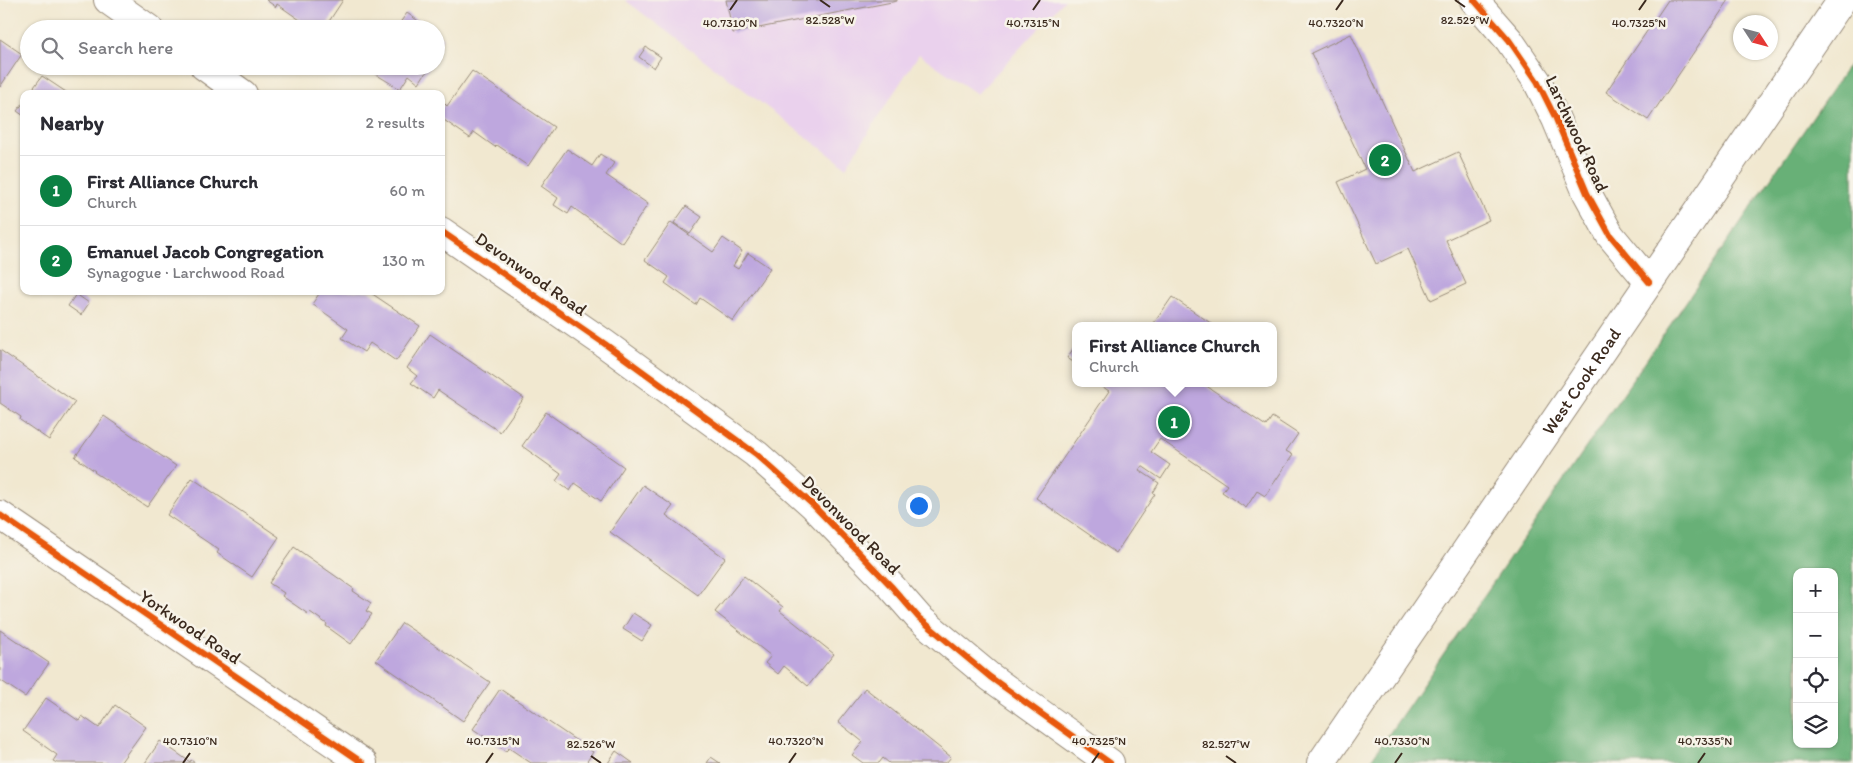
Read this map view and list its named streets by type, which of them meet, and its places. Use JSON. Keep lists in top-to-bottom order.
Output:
{
  "streets": {
    "street": [
      "Larchwood Road",
      "Devonwood Road",
      "West Cook Road",
      "Yorkwood Road"
    ]
  },
  "crossings": [
    ["Larchwood Road", "West Cook Road"]
  ],
  "north": "bottom right",
  "page": {
    "search": "Search here",
    "heading": ["Nearby", "2 results"],
    "pins": ["2", "1"],
    "list": [
      {
        "mark": "1",
        "name": "First Alliance Church",
        "note": "Church",
        "value": "60 m"
      },
      {
        "mark": "2",
        "name": "Emanuel Jacob Congregation",
        "note": "Synagogue · Larchwood Road",
        "value": "130 m"
      }
    ],
    "popup": ["First Alliance Church", "Church"],
    "map_buttons": ["+", "−"]
  },
  "coordinates": [
    "82.528°W",
    "82.529°W",
    "40.7315°N",
    "40.7310°N",
    "40.7320°N",
    "40.7325°N",
    "40.7330°N",
    "40.7335°N",
    "82.526°W",
    "82.527°W"
  ]
}
